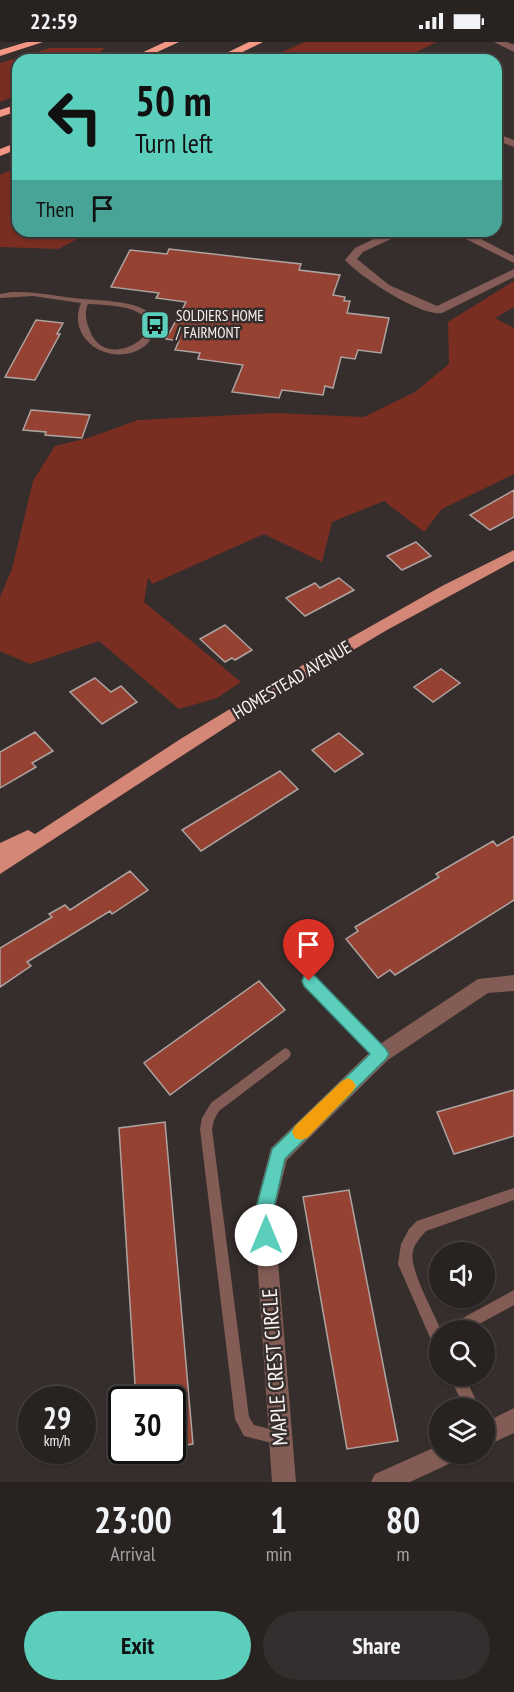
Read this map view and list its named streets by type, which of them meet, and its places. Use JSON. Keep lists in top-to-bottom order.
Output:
{
  "streets": {
    "main road": ["HOMESTEAD AVENUE"],
    "street": ["MAPLE CREST CIRCLE"]
  },
  "places": {
    "bus stop": ["SOLDIERS HOME / FAIRMONT"]
  },
  "page": {
    "status": "22:59",
    "turn": ["50 m", "Turn left"],
    "then": "Then",
    "speed": "29 km/h",
    "limit": "30",
    "eta": [
      "23:00",
      "Arrival",
      "1",
      "min",
      "80",
      "m"
    ],
    "buttons": ["Exit", "Share"]
  }
}
